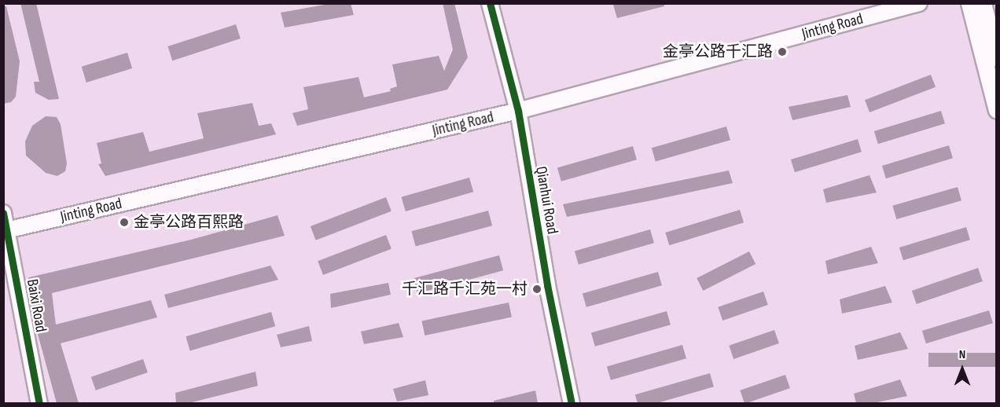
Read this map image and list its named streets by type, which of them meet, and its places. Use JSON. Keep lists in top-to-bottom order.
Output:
{
  "streets": {
    "main road": ["Jinting Road", "Qianhui Road", "Baixi Road"]
  },
  "crossings": [
    ["Jinting Road", "Qianhui Road"],
    ["Jinting Road", "Baixi Road"]
  ],
  "places": ["金亭公路千汇路", "金亭公路百熙路", "千汇路千汇苑一村"],
  "north": "top"
}
